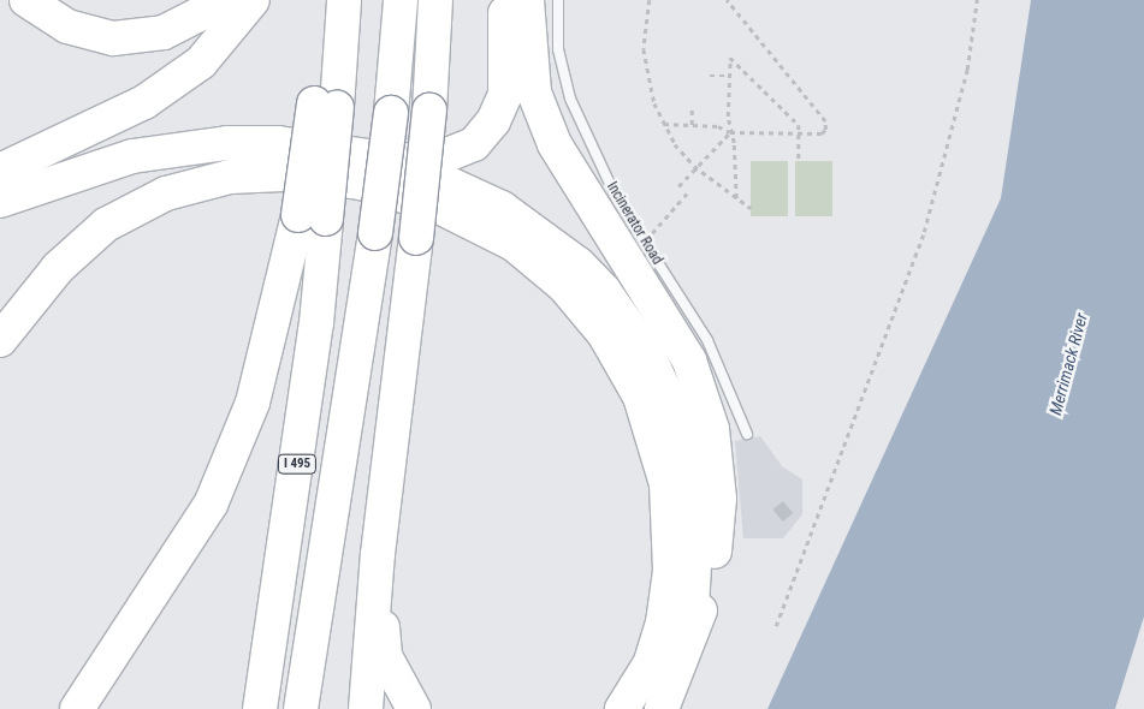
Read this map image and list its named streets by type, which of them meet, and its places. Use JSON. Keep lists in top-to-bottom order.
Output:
{
  "streets": {
    "highway": ["I 495"],
    "lane": ["Incinerator Road"]
  },
  "water": ["Merrimack River"]
}
